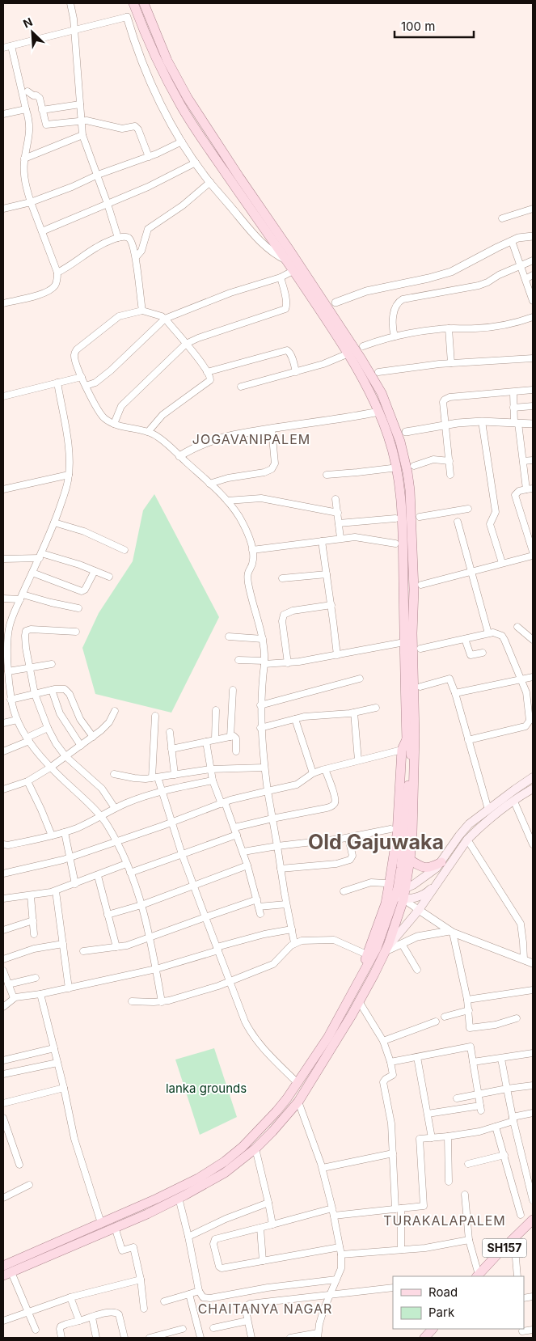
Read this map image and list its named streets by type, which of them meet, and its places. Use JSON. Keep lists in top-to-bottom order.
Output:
{
  "streets": {
    "main road": ["SH157"]
  },
  "districts": [
    "JOGAVANIPALEM",
    "Old Gajuwaka",
    "TURAKALAPALEM",
    "CHAITANYA NAGAR"
  ],
  "parks": ["lanka grounds"],
  "legend": ["Road", "Park"],
  "scale_bar": "100 m",
  "north": "top left"
}
